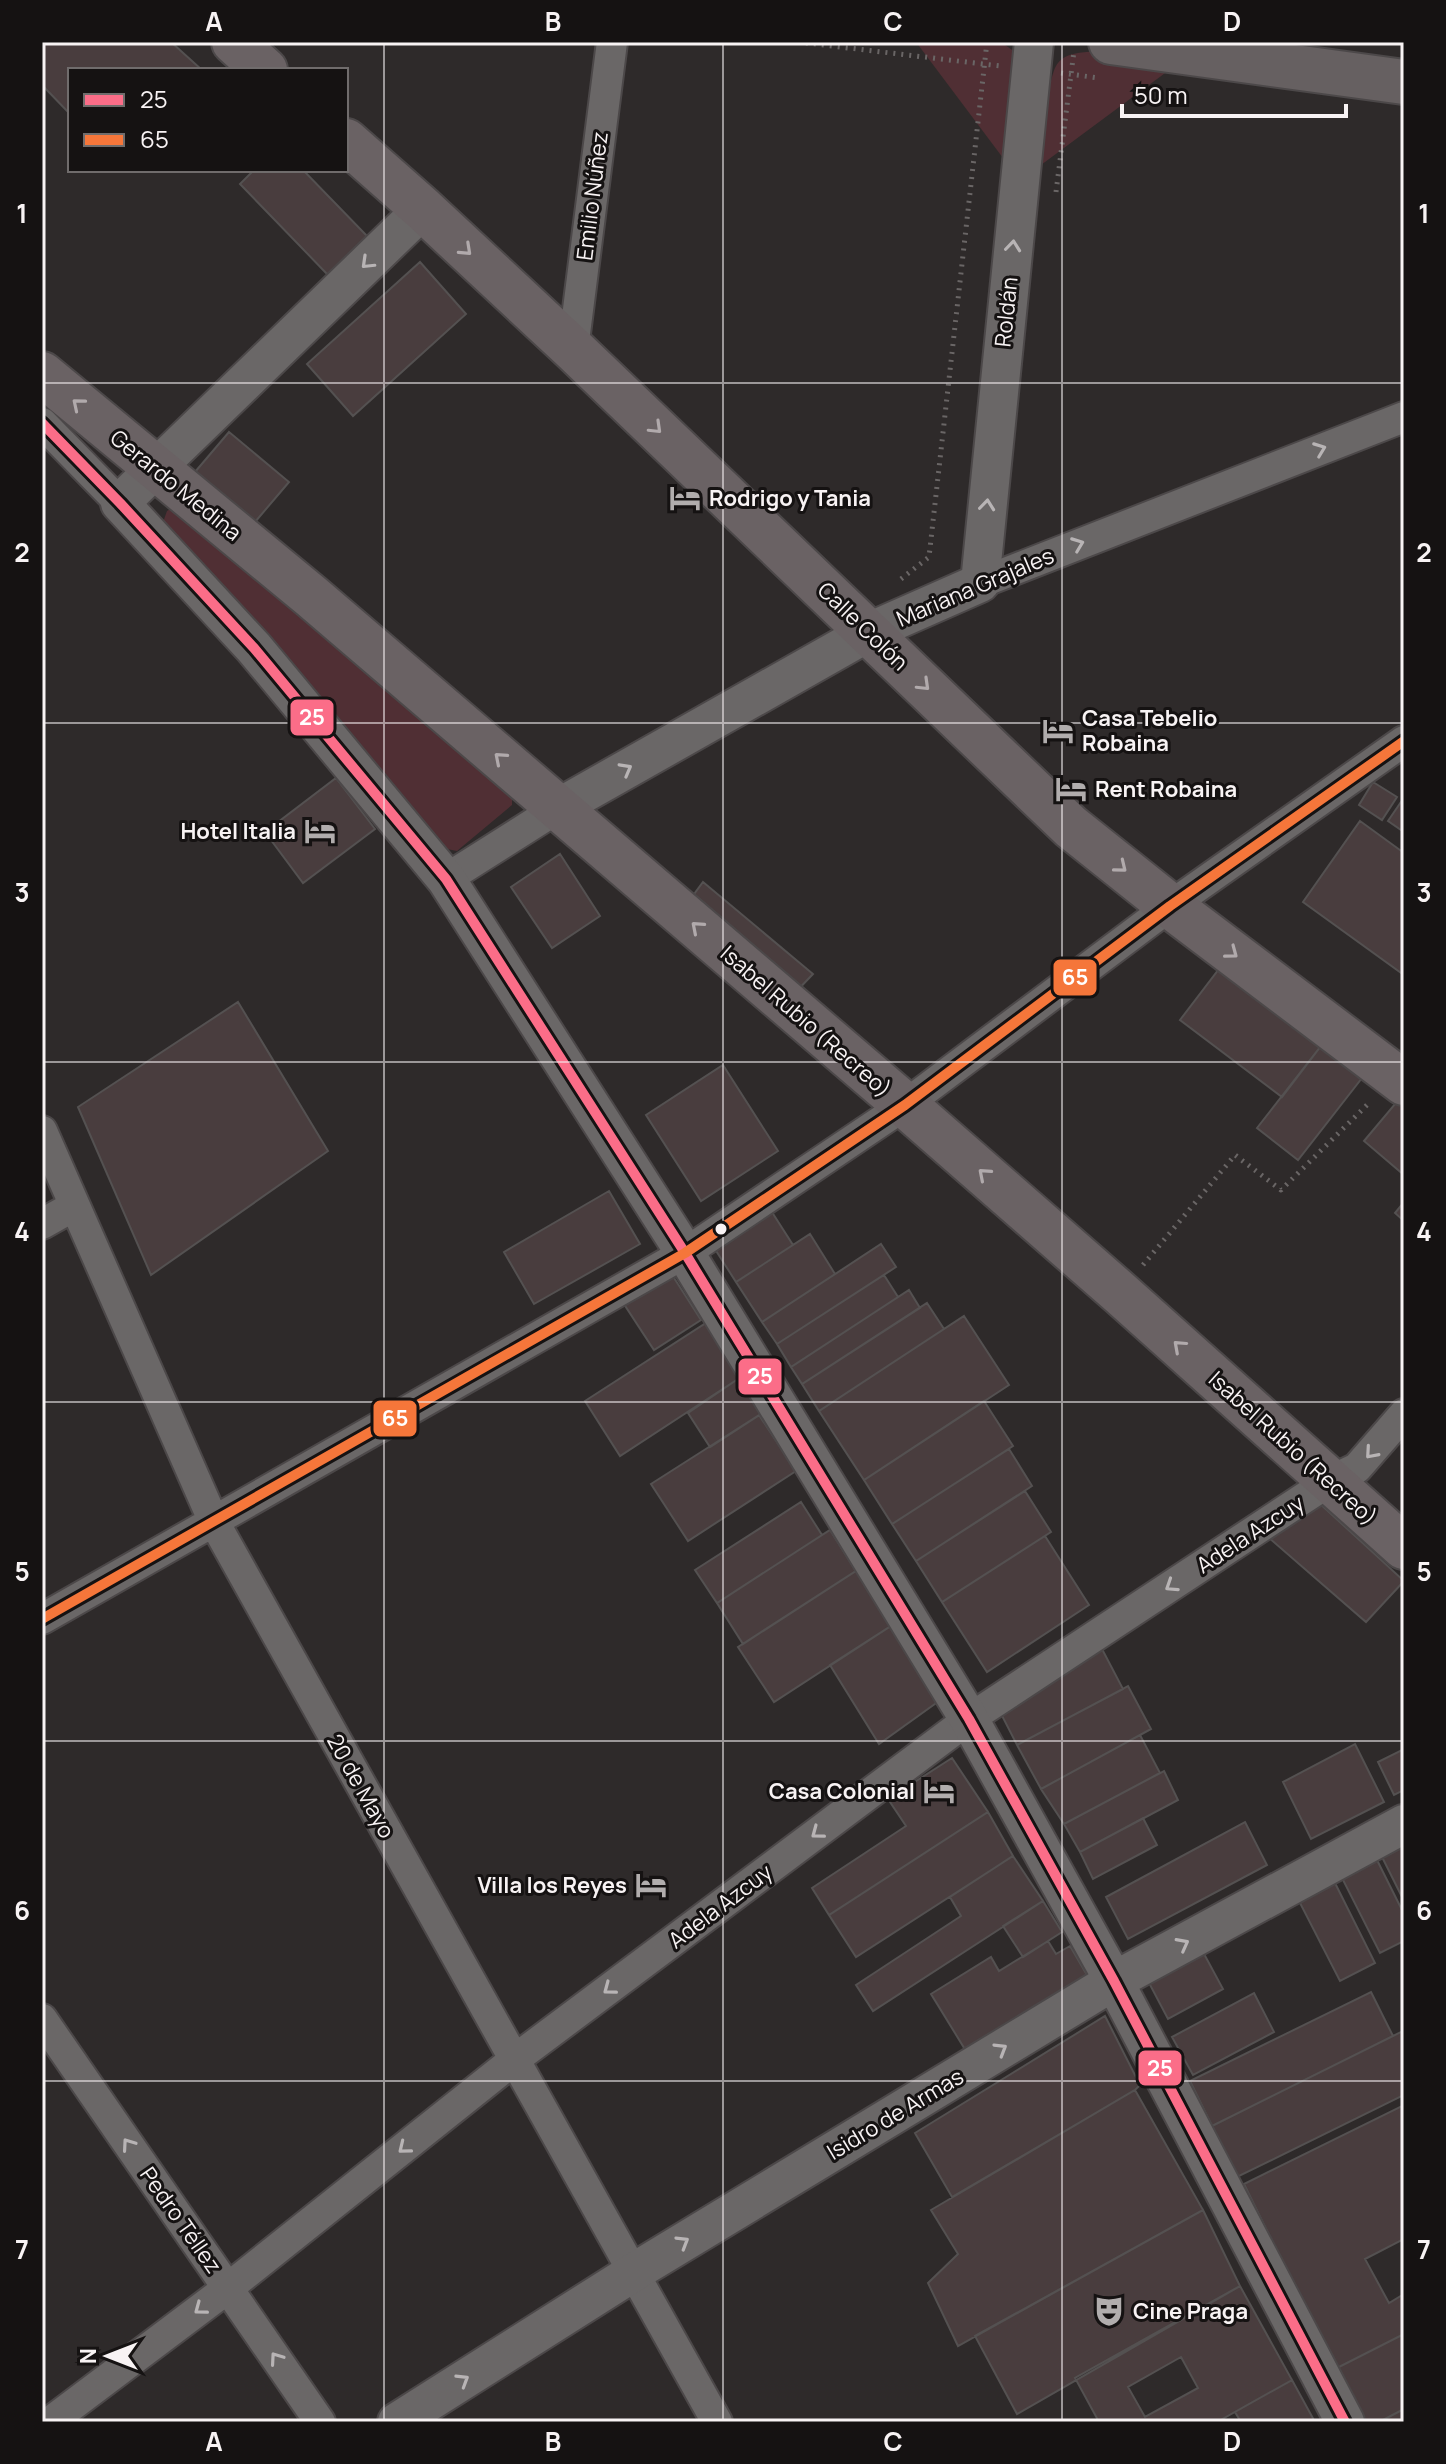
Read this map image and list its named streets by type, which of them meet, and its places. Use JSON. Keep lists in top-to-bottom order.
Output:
{
  "streets": {
    "main road": ["Gerardo Medina", "Calle Colón", "Isabel Rubio (Recreo)"],
    "street": [
      "Emilio Núñez",
      "Roldán",
      "Mariana Grajales",
      "Adela Azcuy",
      "20 de Mayo",
      "Isidro de Armas",
      "Pedro Téllez"
    ]
  },
  "crossings": [
    ["Emilio Núñez", "Calle Colón"],
    ["Roldán", "Mariana Grajales"],
    ["Gerardo Medina", "Isabel Rubio (Recreo)"],
    ["Mariana Grajales", "Calle Colón"],
    ["Mariana Grajales", "Isabel Rubio (Recreo)"],
    ["Isabel Rubio (Recreo)", "Adela Azcuy"],
    ["Adela Azcuy", "20 de Mayo"],
    ["Adela Azcuy", "Pedro Téllez"],
    ["20 de Mayo", "Isidro de Armas"]
  ],
  "one_way": [
    "Roldán",
    "Mariana Grajales",
    "Calle Colón",
    "Isabel Rubio (Recreo)",
    "Adela Azcuy",
    "Isidro de Armas",
    "Pedro Téllez"
  ],
  "places": {
    "hotel": [
      "Rodrigo y Tania",
      "Casa Tebelio Robaina",
      "Rent Robaina",
      "Hotel Italia",
      "Casa Colonial",
      "Villa los Reyes"
    ],
    "theatre": ["Cine Praga"]
  },
  "lines": ["transit line 25", "transit line 65"],
  "legend": ["25", "65"],
  "scale_bar": "50 m",
  "north": "left",
  "grid": {
    "columns": [
      "A",
      "B",
      "C",
      "D"
    ],
    "rows": [
      "1",
      "2",
      "3",
      "4",
      "5",
      "6",
      "7"
    ]
  }
}
